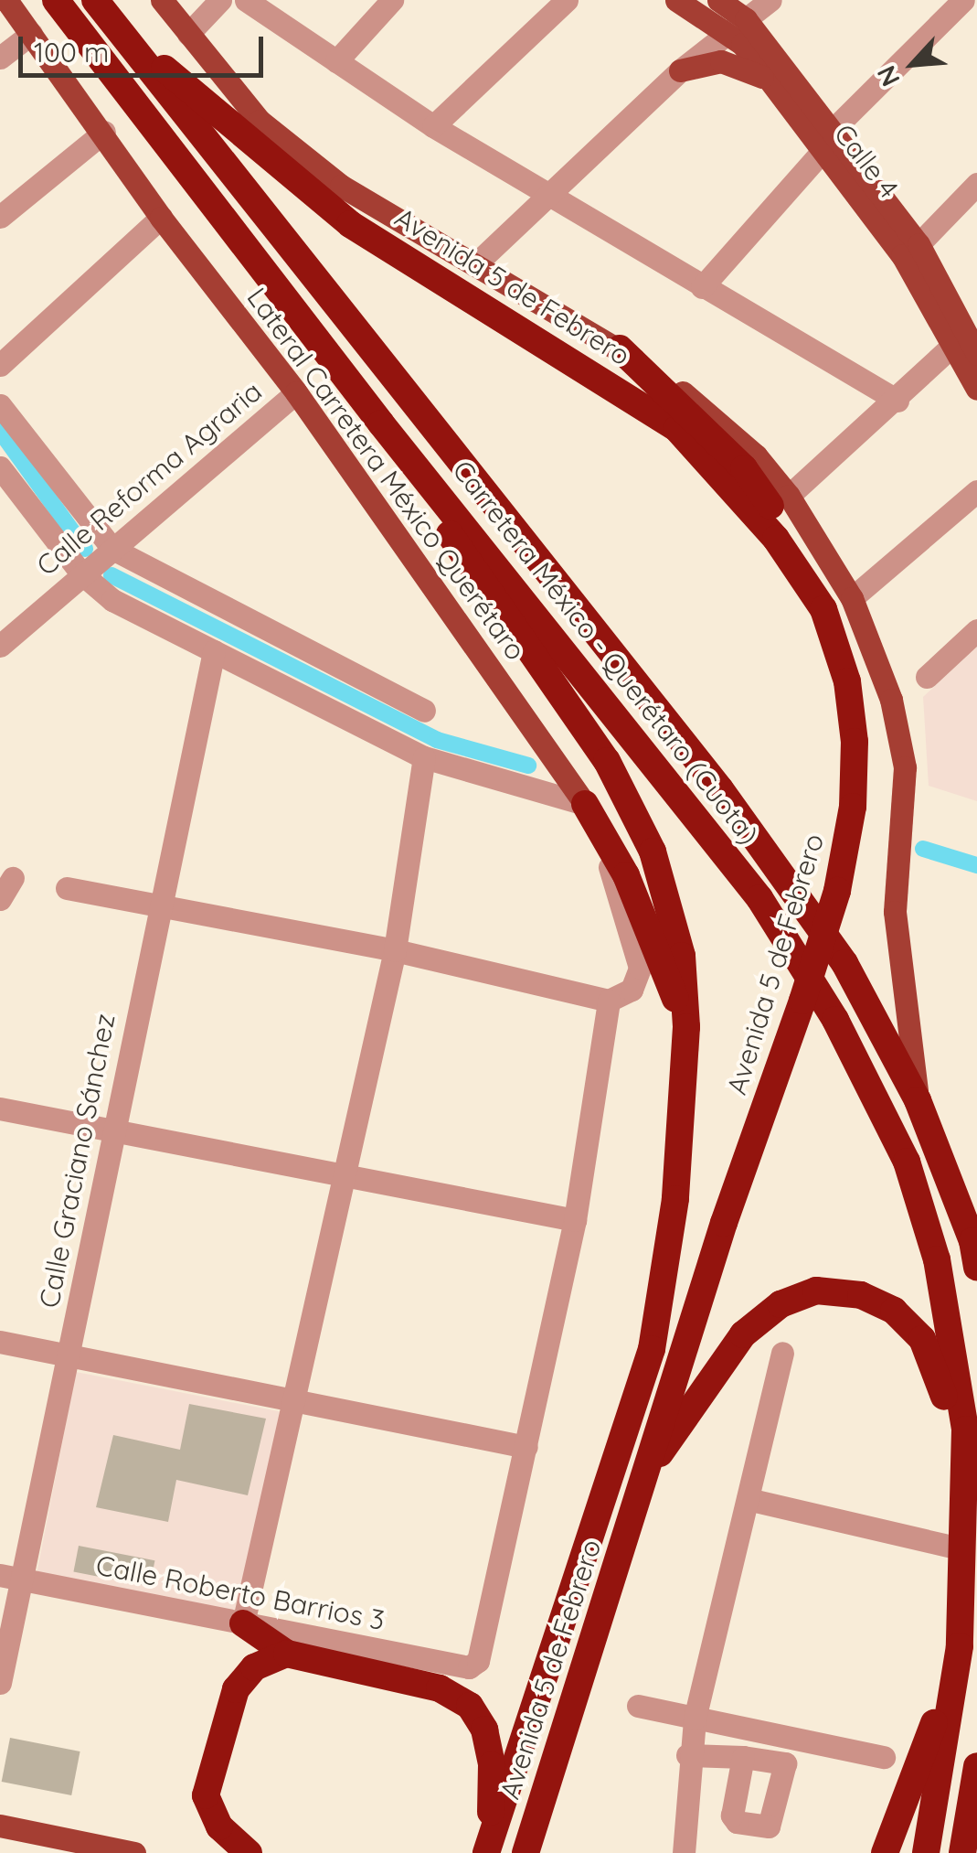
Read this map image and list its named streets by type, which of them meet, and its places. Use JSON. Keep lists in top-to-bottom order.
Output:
{
  "streets": {
    "highway": ["Avenida 5 de Febrero", "Carretera México - Querétaro (Cuota)"],
    "main road": ["Calle 4", "Lateral Carretera México Querétaro"],
    "street": ["Calle Reforma Agraria", "Calle Graciano Sánchez", "Calle Roberto Barrios 3"]
  },
  "crossings": [
    ["Avenida 5 de Febrero", "Carretera México - Querétaro (Cuota)"],
    ["Lateral Carretera México Querétaro", "Calle Reforma Agraria"],
    ["Calle Graciano Sánchez", "Calle Roberto Barrios 3"]
  ],
  "scale_bar": "100 m",
  "north": "bottom left"
}
